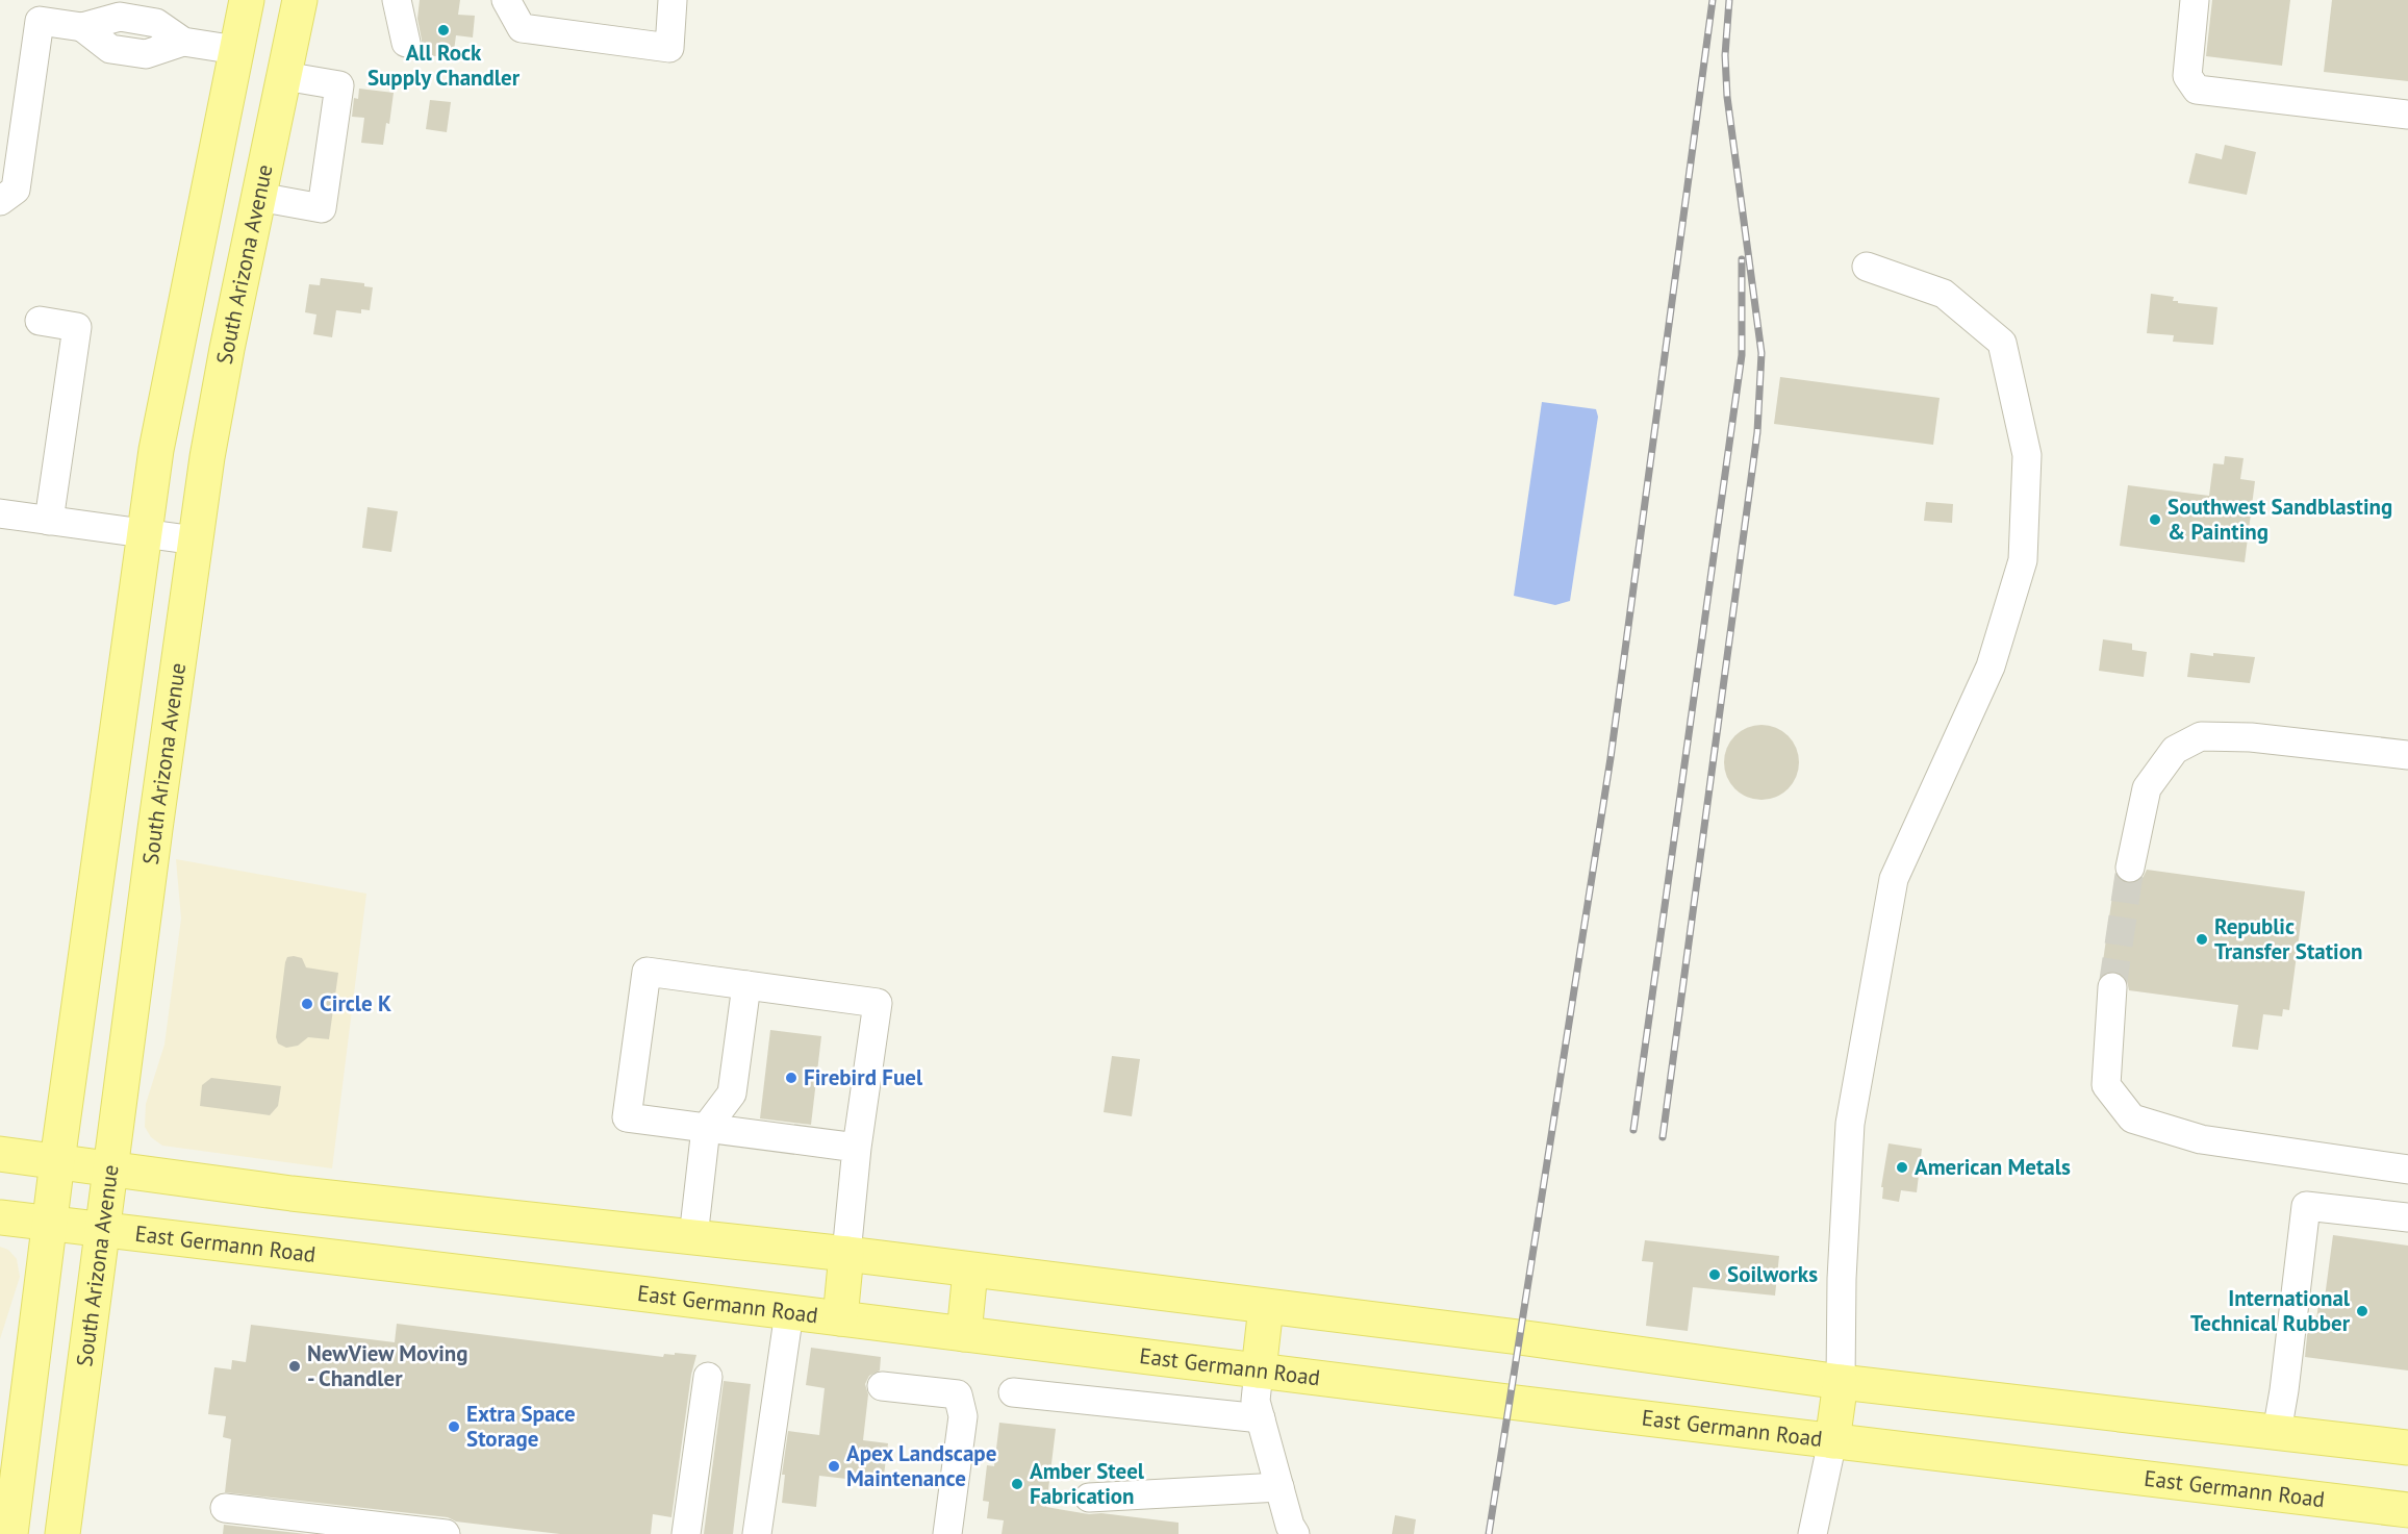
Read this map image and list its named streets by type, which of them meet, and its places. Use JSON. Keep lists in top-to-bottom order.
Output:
{
  "streets": {
    "main road": ["South Arizona Avenue", "East Germann Road"]
  },
  "crossings": [
    ["South Arizona Avenue", "East Germann Road"]
  ],
  "places": [
    "All Rock Supply Chandler",
    "Southwest Sandblasting & Painting",
    "Republic Transfer Station",
    "Circle K",
    "Firebird Fuel",
    "American Metals",
    "Soilworks",
    "International Technical Rubber",
    "NewView Moving - Chandler",
    "Extra Space Storage",
    "Apex Landscape Maintenance",
    "Amber Steel Fabrication"
  ]
}
